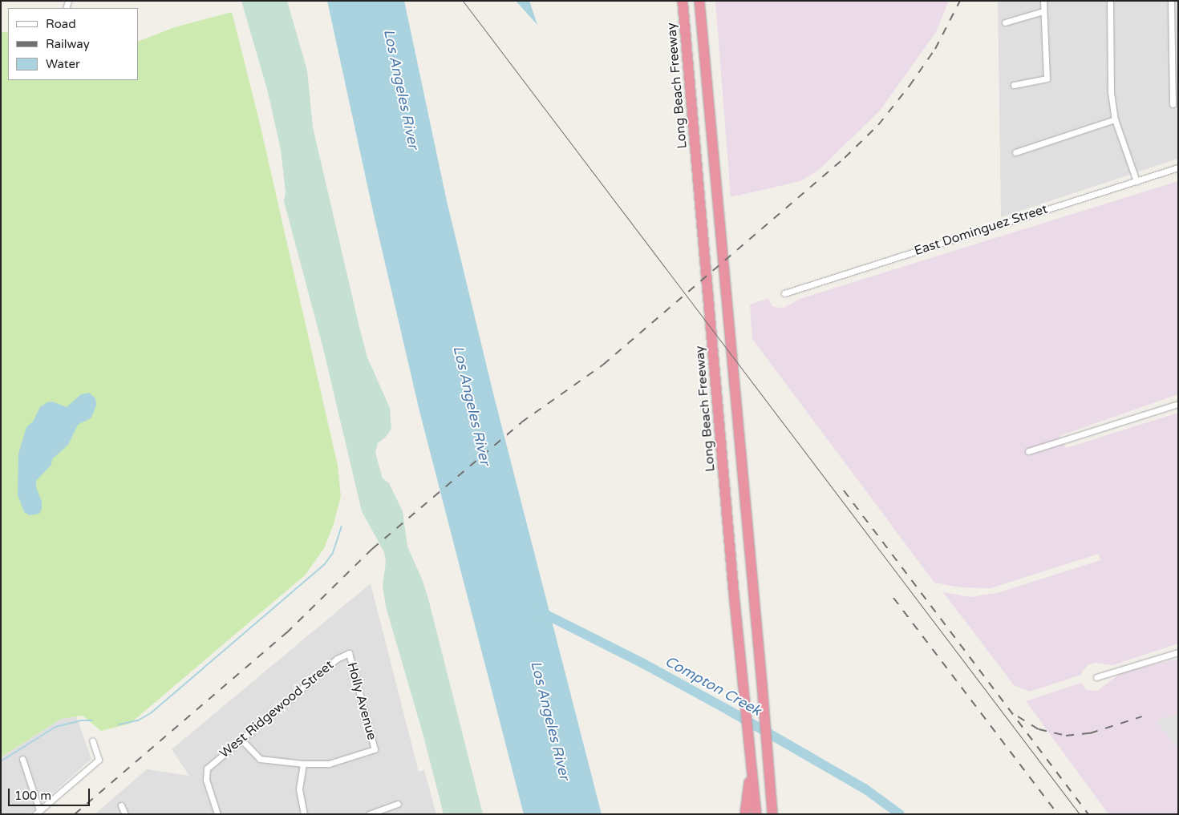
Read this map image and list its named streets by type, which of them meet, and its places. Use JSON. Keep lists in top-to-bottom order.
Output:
{
  "streets": {
    "highway": ["Long Beach Freeway"],
    "street": ["East Dominguez Street", "Holly Avenue", "West Ridgewood Street"]
  },
  "crossings": [
    ["Holly Avenue", "West Ridgewood Street"]
  ],
  "water": ["Los Angeles River", "Compton Creek"],
  "legend": ["Road", "Railway", "Water"],
  "scale_bar": "100 m"
}
